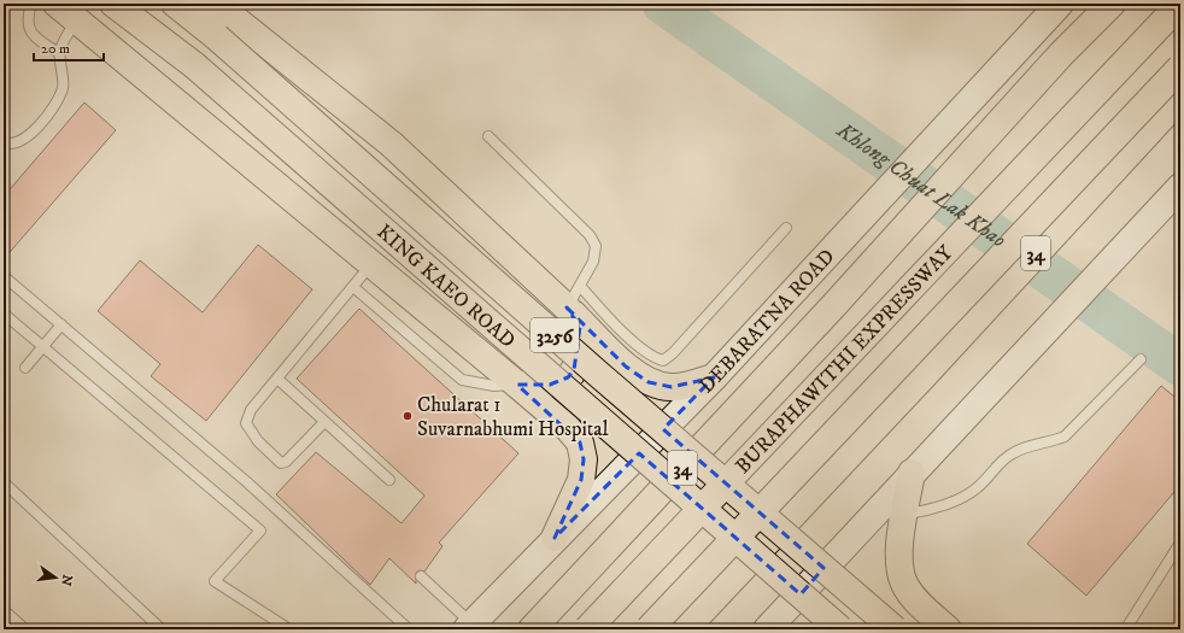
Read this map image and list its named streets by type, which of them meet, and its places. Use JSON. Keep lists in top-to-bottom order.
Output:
{
  "streets": {
    "main road": [
      "34",
      "KING KAEO ROAD",
      "DEBARATNA ROAD",
      "3256",
      "BURAPHAWITHI EXPRESSWAY"
    ]
  },
  "water": ["Khlong Chuat Lak Khao"],
  "places": ["Chularat 1 Suvarnabhumi Hospital"],
  "scale_bar": "20 m",
  "north": "right"
}
